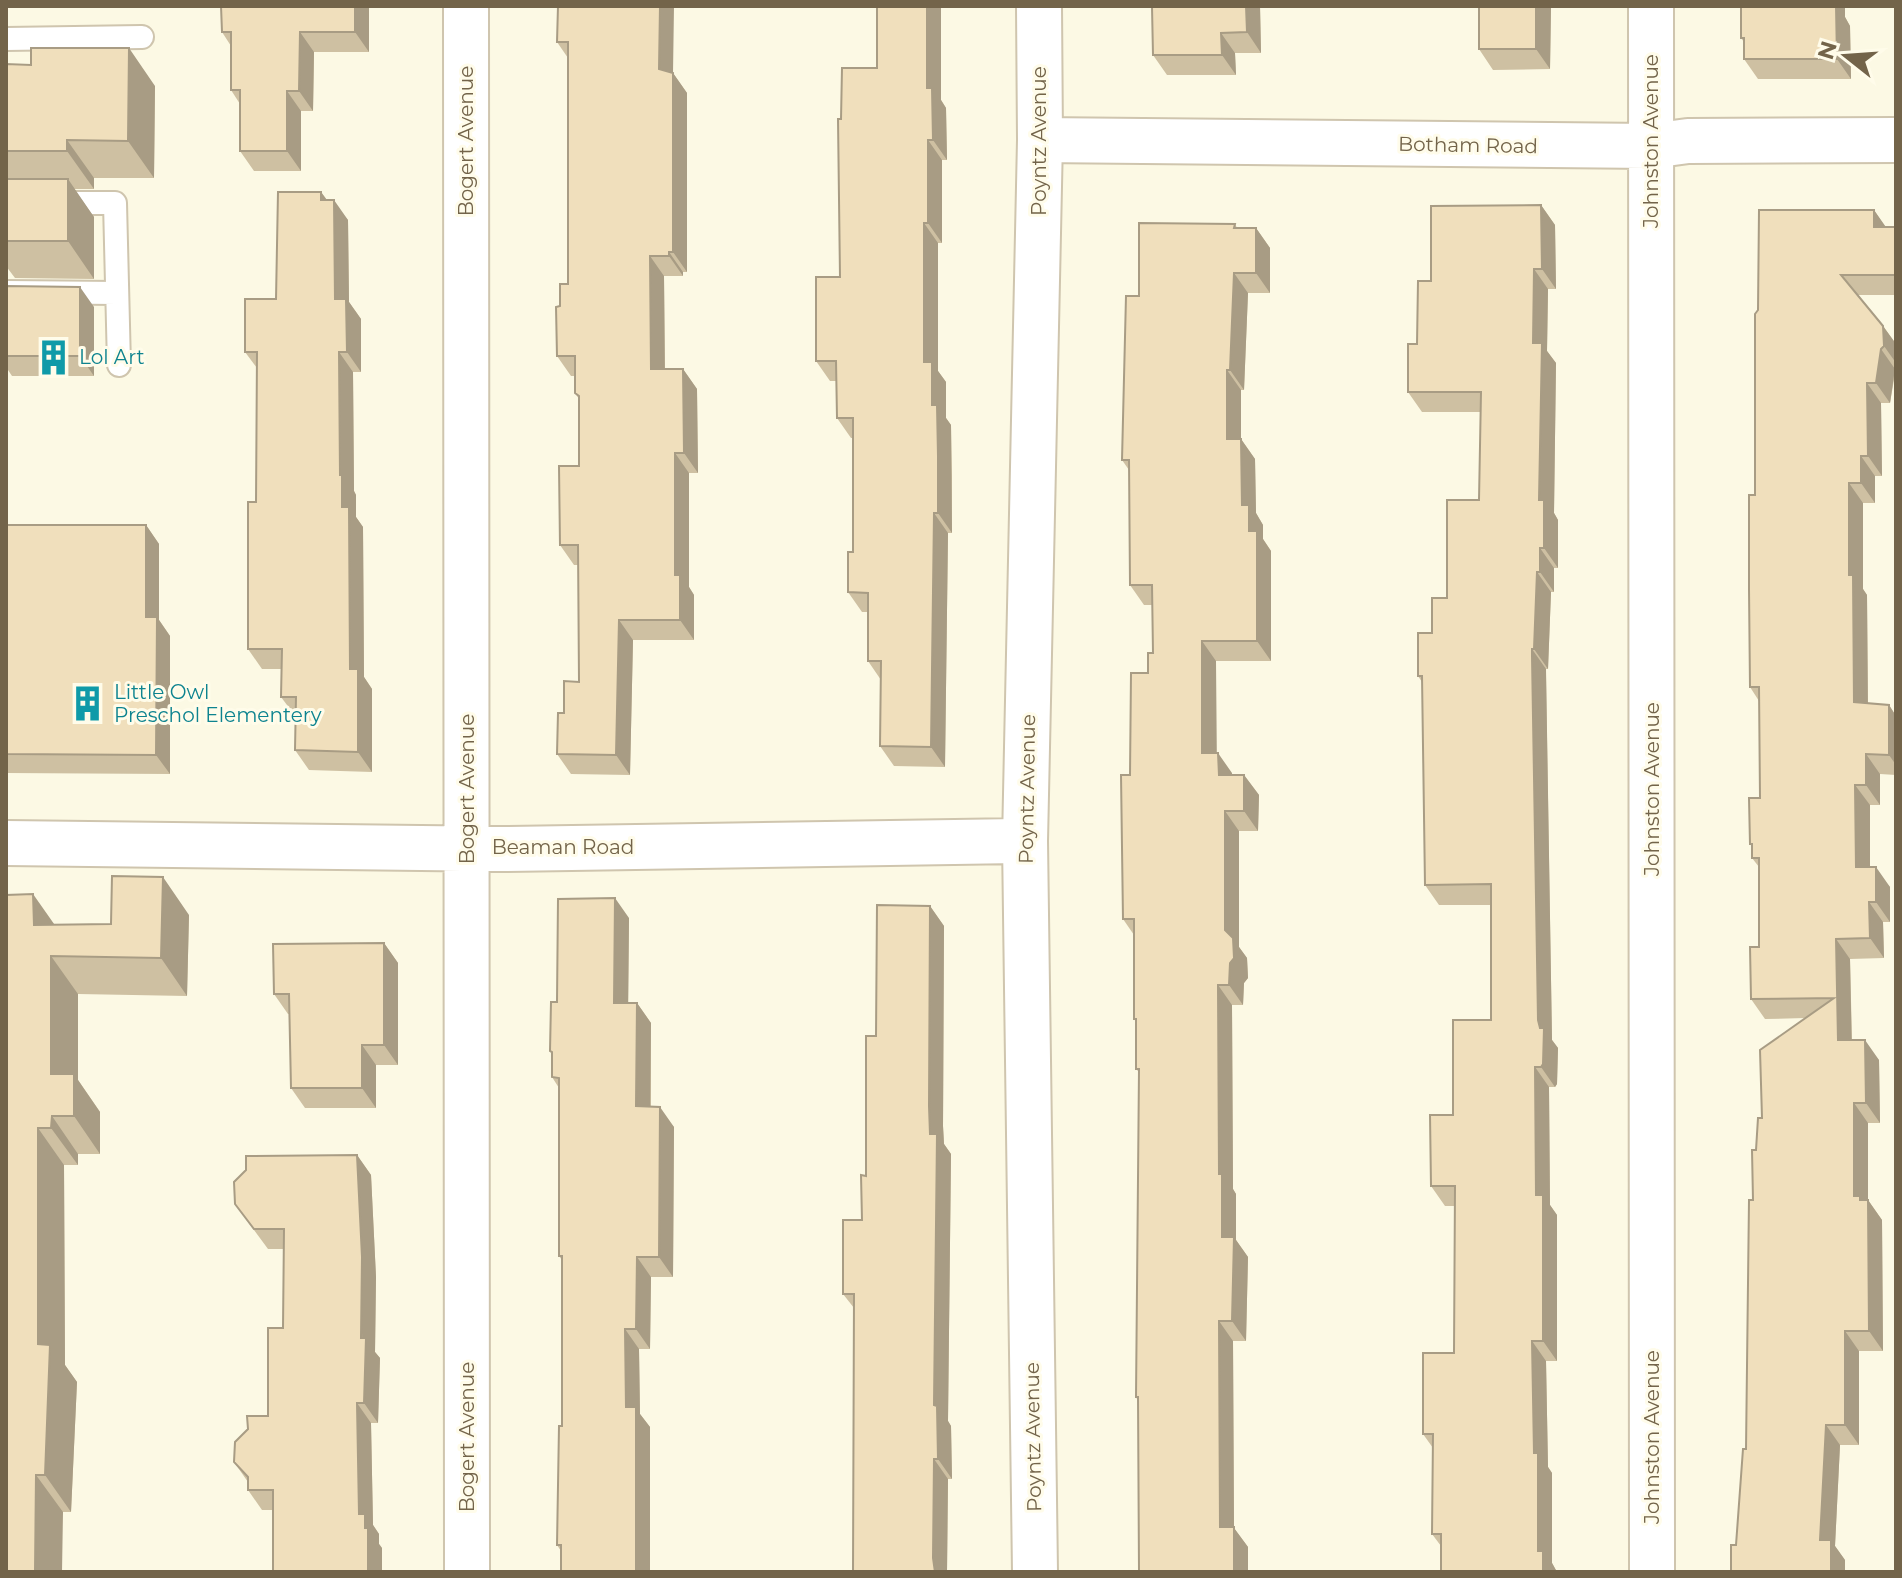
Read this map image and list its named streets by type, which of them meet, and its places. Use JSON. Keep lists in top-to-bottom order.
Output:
{
  "streets": {
    "street": [
      "Bogert Avenue",
      "Poyntz Avenue",
      "Johnston Avenue",
      "Botham Road",
      "Beaman Road"
    ]
  },
  "crossings": [
    ["Bogert Avenue", "Beaman Road"],
    ["Poyntz Avenue", "Botham Road"],
    ["Poyntz Avenue", "Beaman Road"],
    ["Johnston Avenue", "Botham Road"]
  ],
  "places": {
    "building": ["Lol Art", "Little Owl Preschol Elementery"]
  },
  "north": "left"
}
